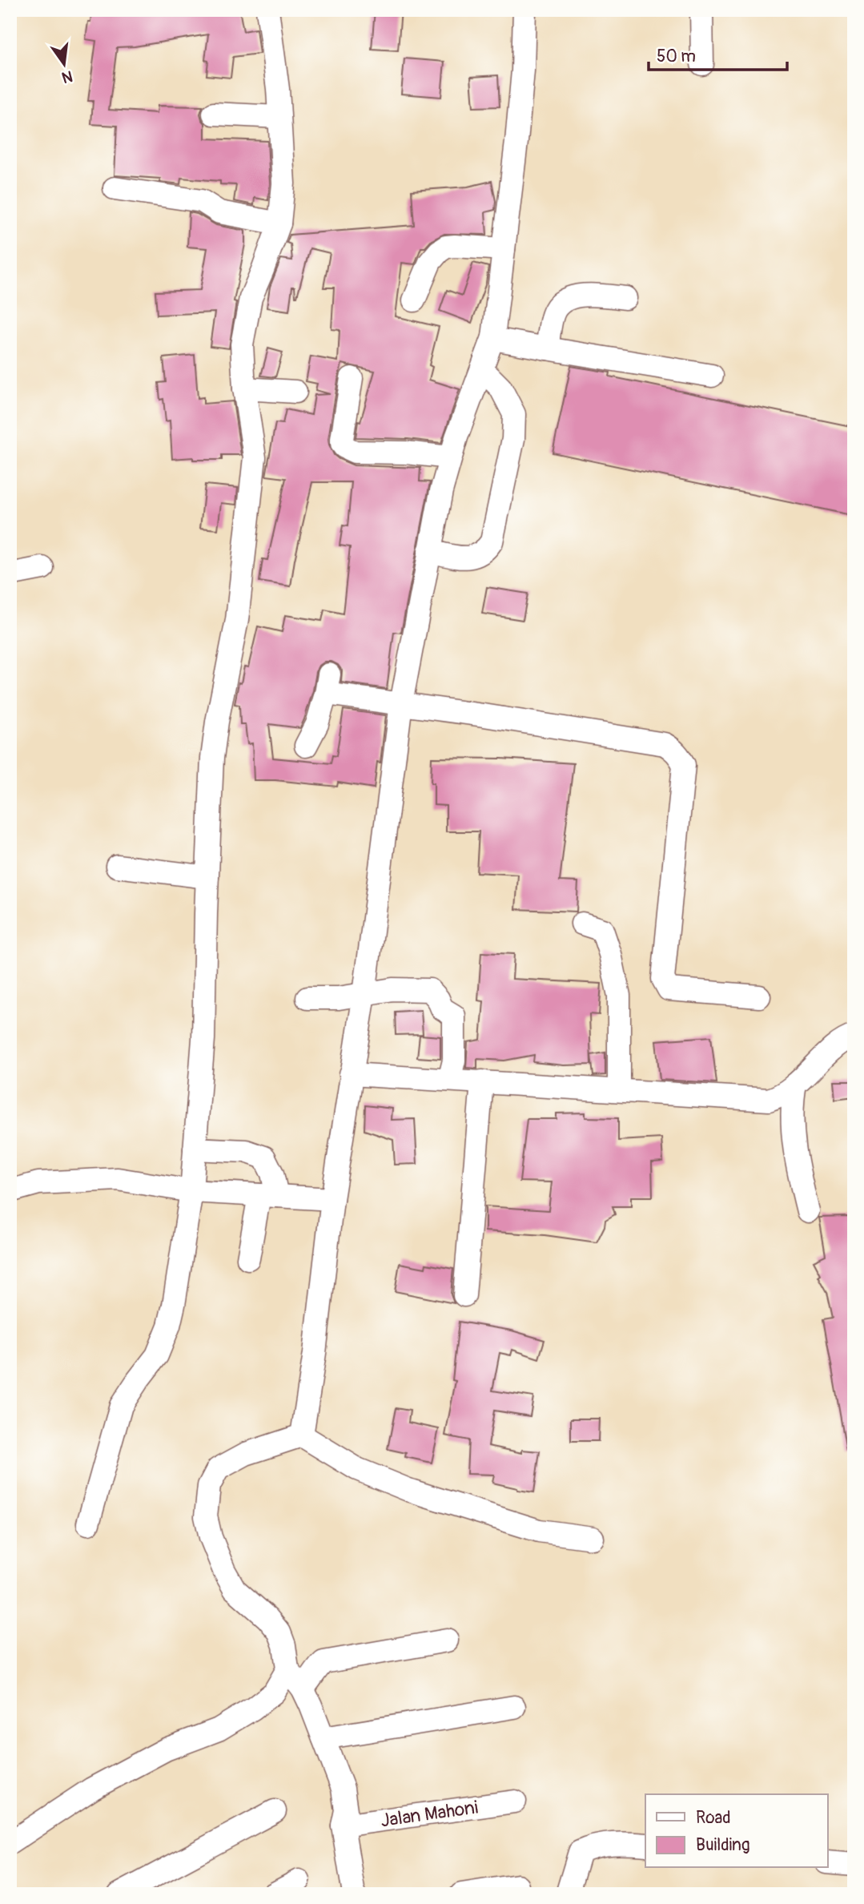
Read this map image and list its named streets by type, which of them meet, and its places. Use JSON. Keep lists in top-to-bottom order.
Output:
{
  "streets": {
    "street": ["Jalan Mahoni"]
  },
  "legend": ["Road", "Building"],
  "scale_bar": "50 m",
  "north": "bottom"
}
